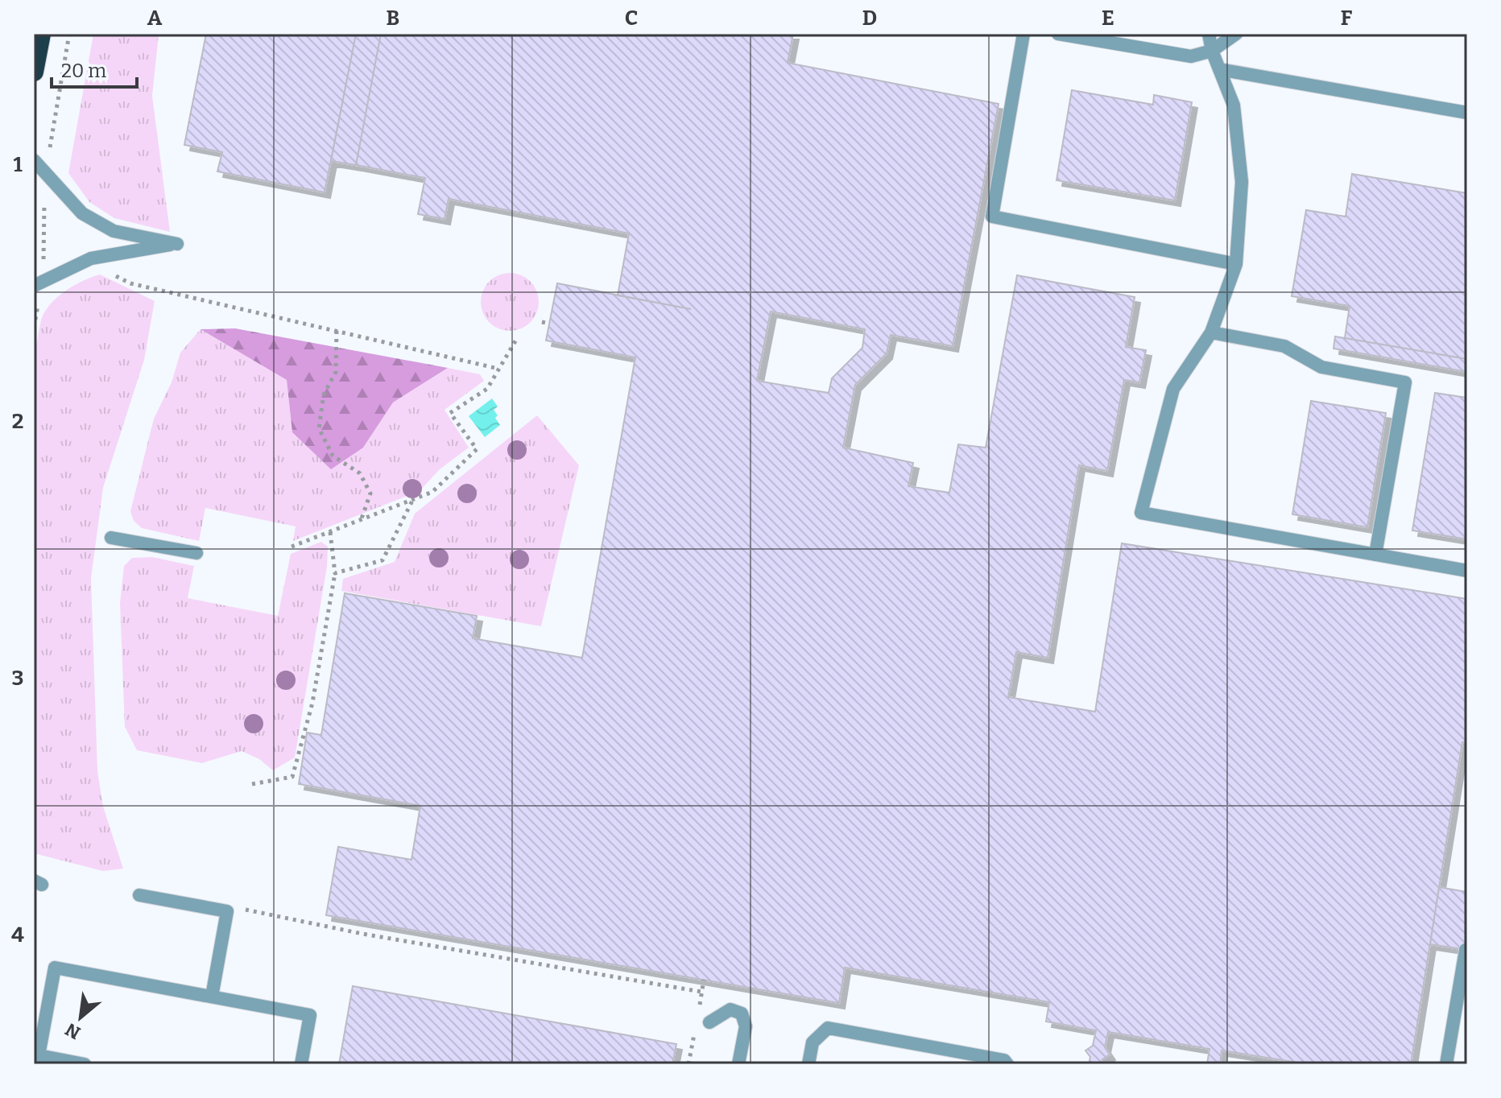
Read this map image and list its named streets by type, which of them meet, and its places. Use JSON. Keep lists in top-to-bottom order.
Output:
{
  "scale_bar": "20 m",
  "north": "bottom left",
  "grid": {
    "columns": [
      "A",
      "B",
      "C",
      "D",
      "E",
      "F"
    ],
    "rows": [
      "1",
      "2",
      "3",
      "4"
    ]
  }
}
